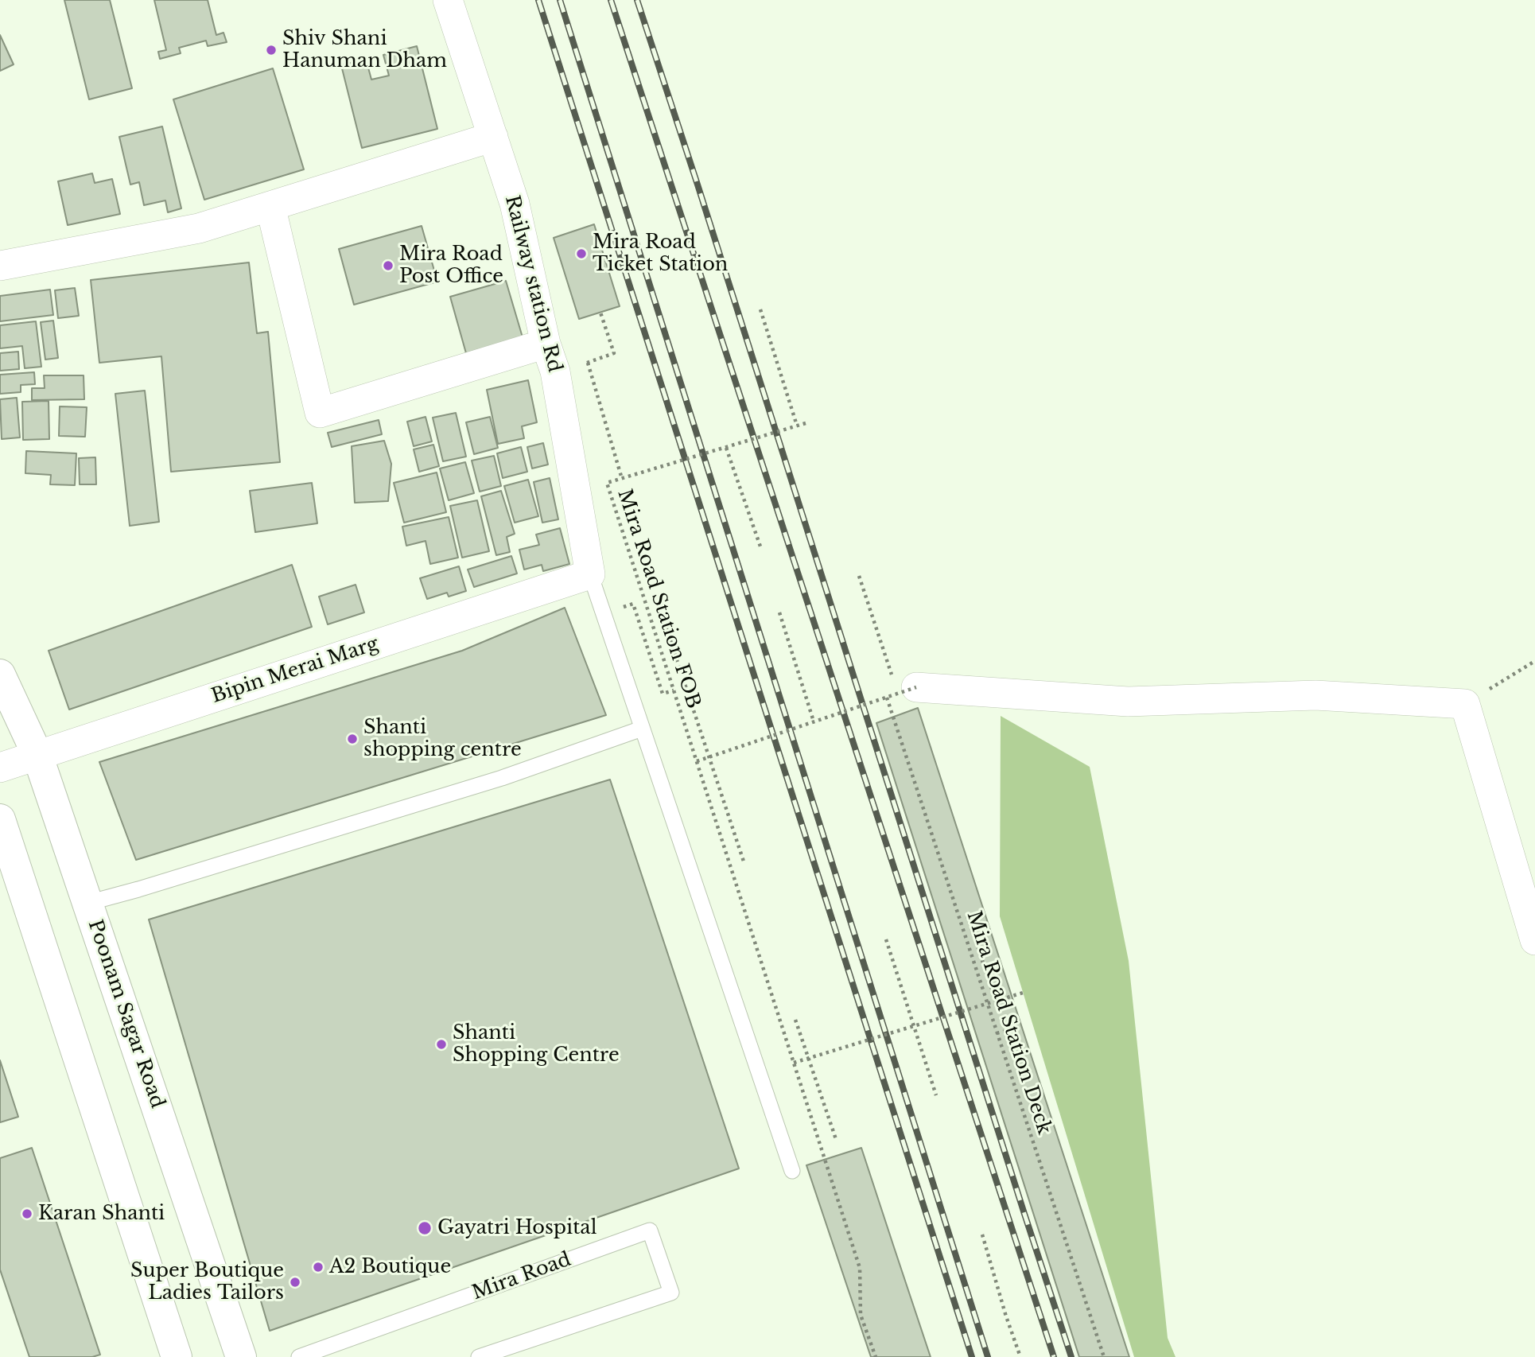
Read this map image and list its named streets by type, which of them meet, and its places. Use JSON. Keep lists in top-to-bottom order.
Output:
{
  "streets": {
    "main road": ["Poonam Sagar Road"],
    "street": ["Railway station Rd", "Bipin Merai Marg"],
    "lane": ["Mira Road"],
    "path": ["Mira Road Station FOB", "Mira Road Station Deck"]
  },
  "crossings": [
    ["Railway station Rd", "Bipin Merai Marg"],
    ["Bipin Merai Marg", "Poonam Sagar Road"]
  ],
  "places": [
    "Shiv Shani Hanuman Dham",
    "Mira Road Ticket Station",
    "Mira Road Post Office",
    "Shanti shopping centre",
    "Shanti Shopping Centre",
    "Karan Shanti",
    "Gayatri Hospital",
    "A2 Boutique",
    "Super Boutique Ladies Tailors"
  ]
}
